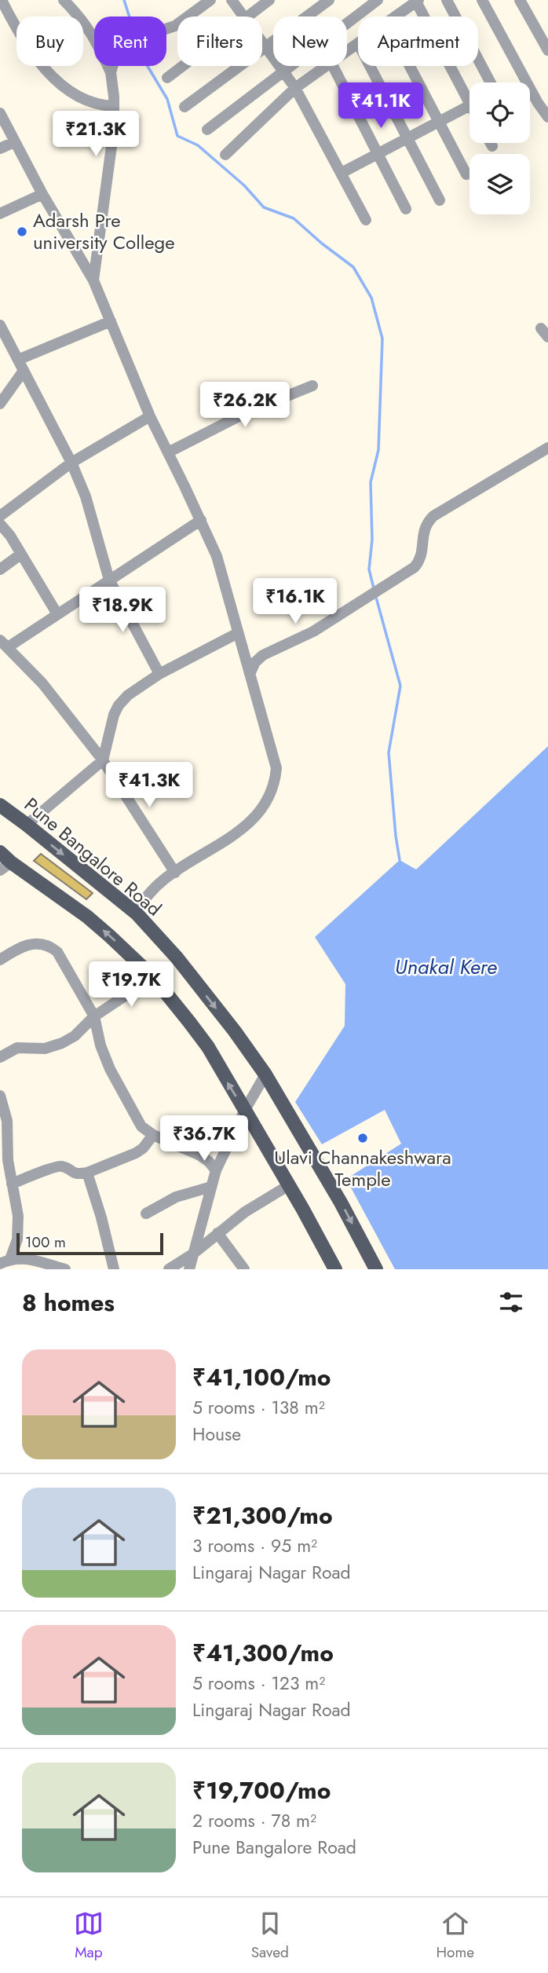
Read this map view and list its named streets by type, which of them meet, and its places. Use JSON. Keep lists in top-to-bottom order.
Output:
{
  "streets": {
    "main road": ["Pune Bangalore Road"]
  },
  "water": ["Unakal Kere"],
  "places": ["Adarsh Pre university College", "Ulavi Channakeshwara Temple"],
  "scale_bar": "100 m",
  "page": {
    "chip": [
      "Buy",
      "Rent",
      "Filters",
      "New",
      "Apartment"
    ],
    "price": [
      "₹41.1K",
      "₹21.3K",
      "₹26.2K",
      "₹16.1K",
      "₹18.9K",
      "₹41.3K",
      "₹19.7K",
      "₹36.7K"
    ],
    "scale": "100 m",
    "heading": "8 homes",
    "list": [
      {
        "name": "₹41,100/mo",
        "note": "5 rooms · 138 m² · House"
      },
      {
        "name": "₹21,300/mo",
        "note": "3 rooms · 95 m² · Lingaraj Nagar Road"
      },
      {
        "name": "₹41,300/mo",
        "note": "5 rooms · 123 m² · Lingaraj Nagar Road"
      },
      {
        "name": "₹19,700/mo",
        "note": "2 rooms · 78 m² · Pune Bangalore Road"
      }
    ],
    "tabs": ["Map", "Saved", "Home"]
  }
}
